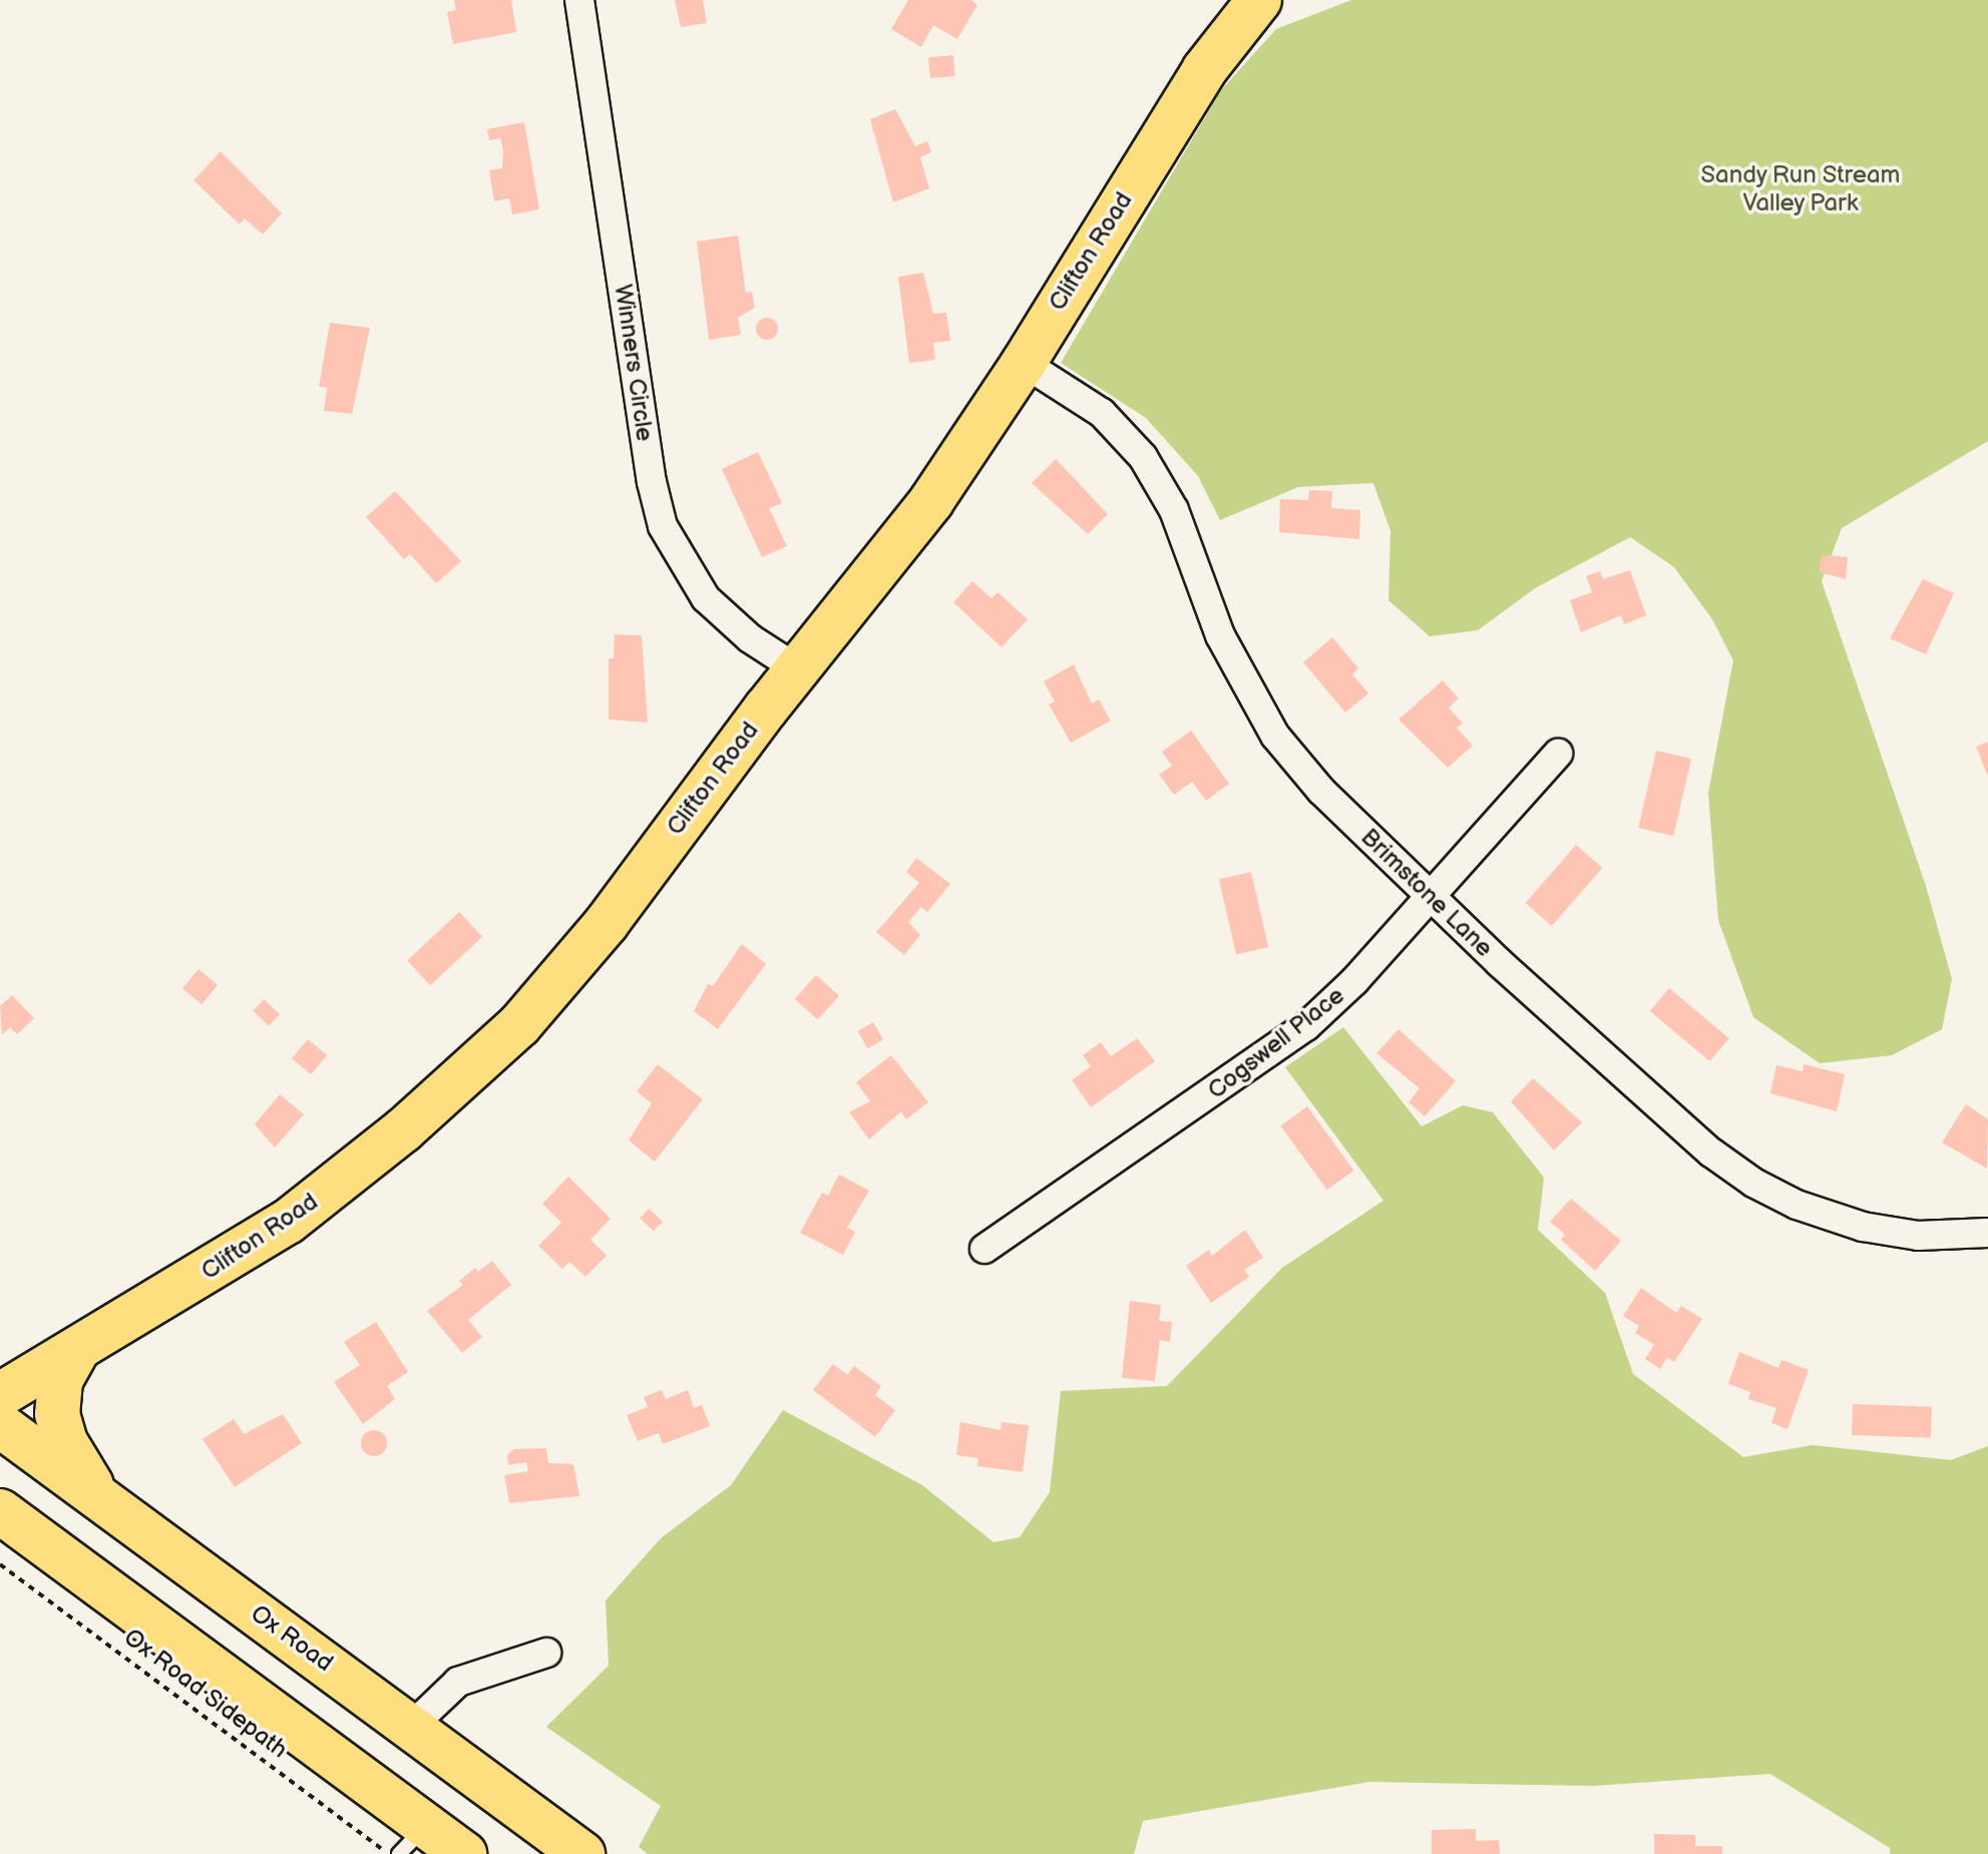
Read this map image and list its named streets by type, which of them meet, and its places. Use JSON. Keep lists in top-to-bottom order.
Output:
{
  "streets": {
    "main road": ["Clifton Road", "Ox Road"],
    "street": ["Winners Circle", "Brimstone Lane", "Cogswell Place"],
    "path": ["Ox Road Sidepath"]
  },
  "crossings": [
    ["Clifton Road", "Winners Circle"],
    ["Clifton Road", "Brimstone Lane"],
    ["Brimstone Lane", "Cogswell Place"]
  ],
  "parks": ["Sandy Run Stream Valley Park"]
}
